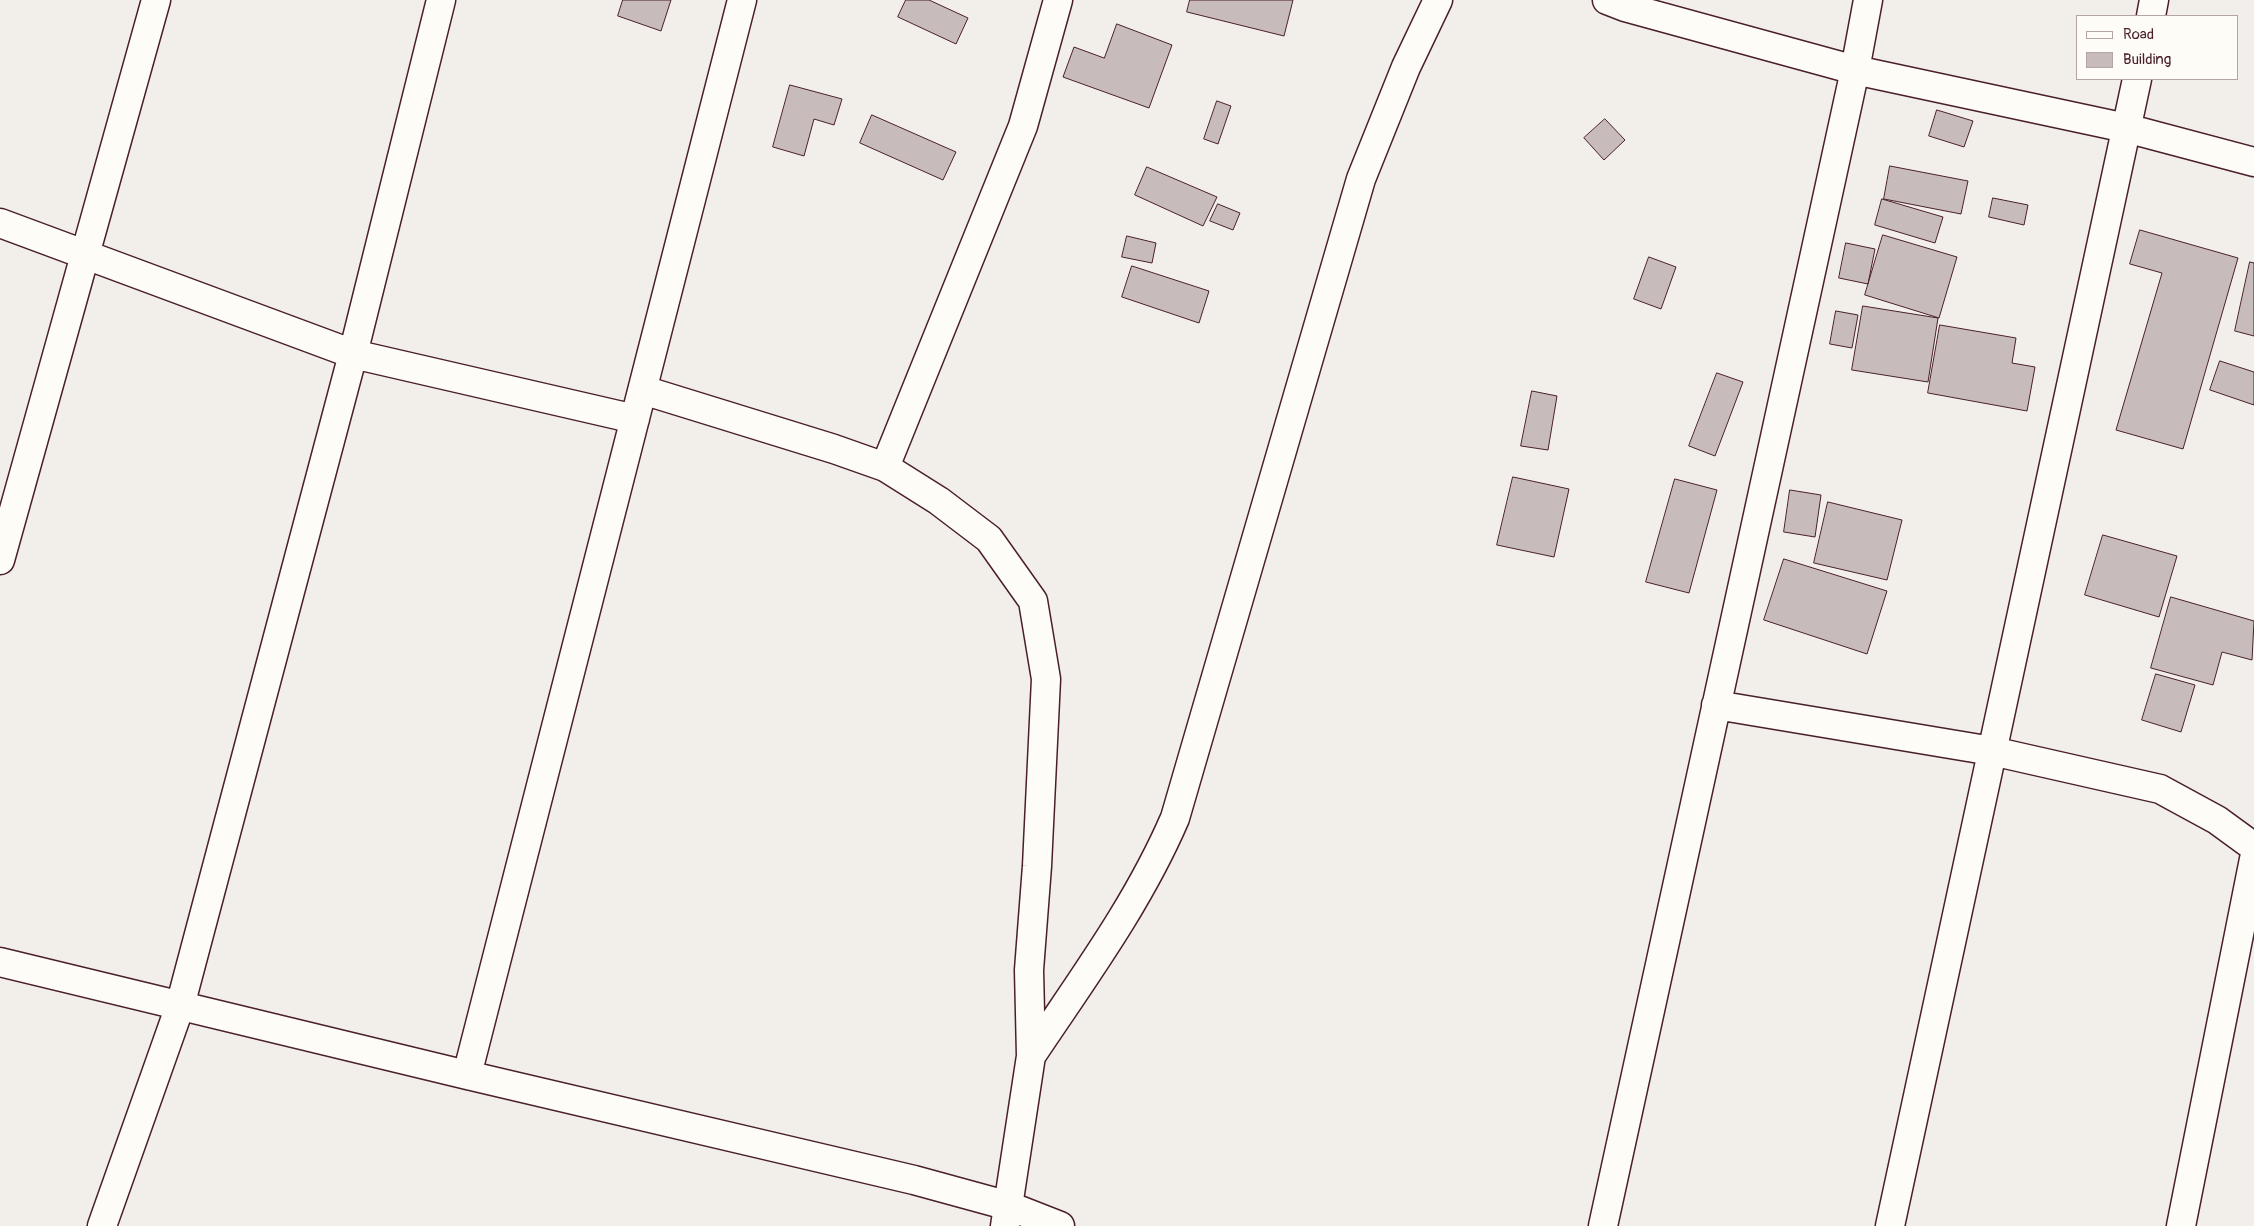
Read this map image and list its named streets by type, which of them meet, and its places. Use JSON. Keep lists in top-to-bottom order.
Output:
{
  "legend": ["Road", "Building"]
}
